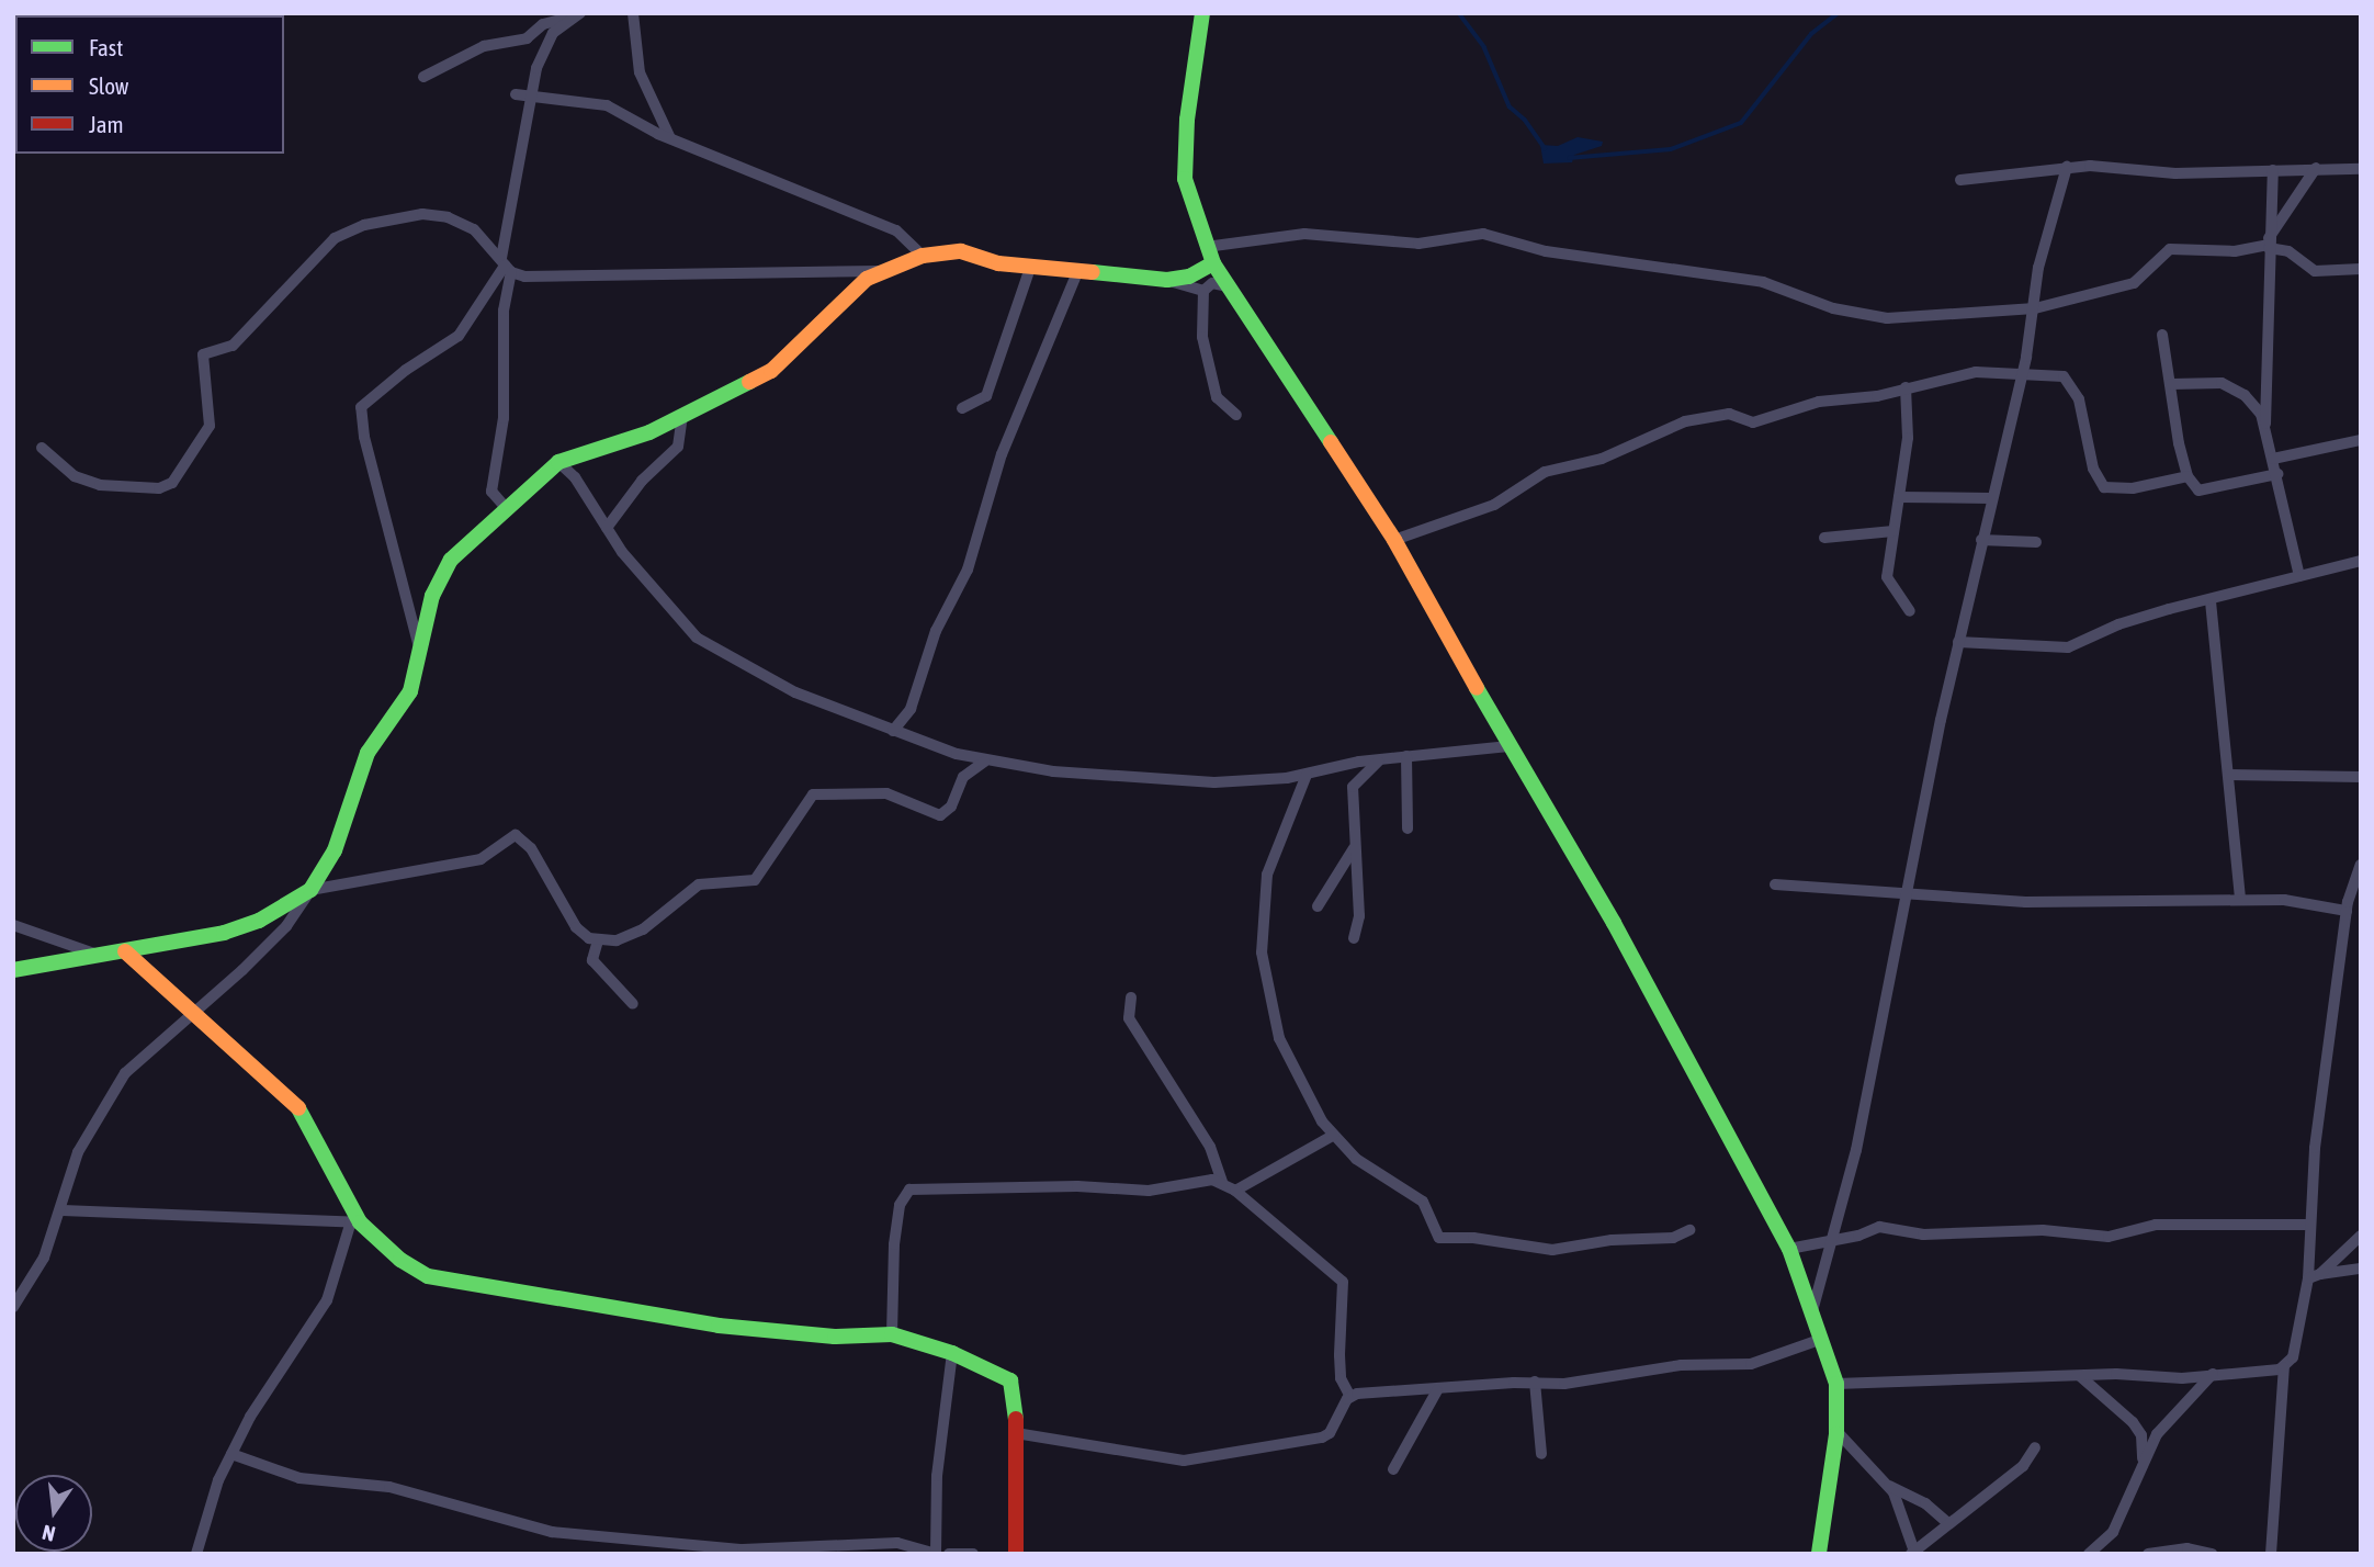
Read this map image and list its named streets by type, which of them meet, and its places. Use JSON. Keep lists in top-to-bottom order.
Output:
{
  "legend": ["Fast", "Slow", "Jam"],
  "north": "bottom"
}
